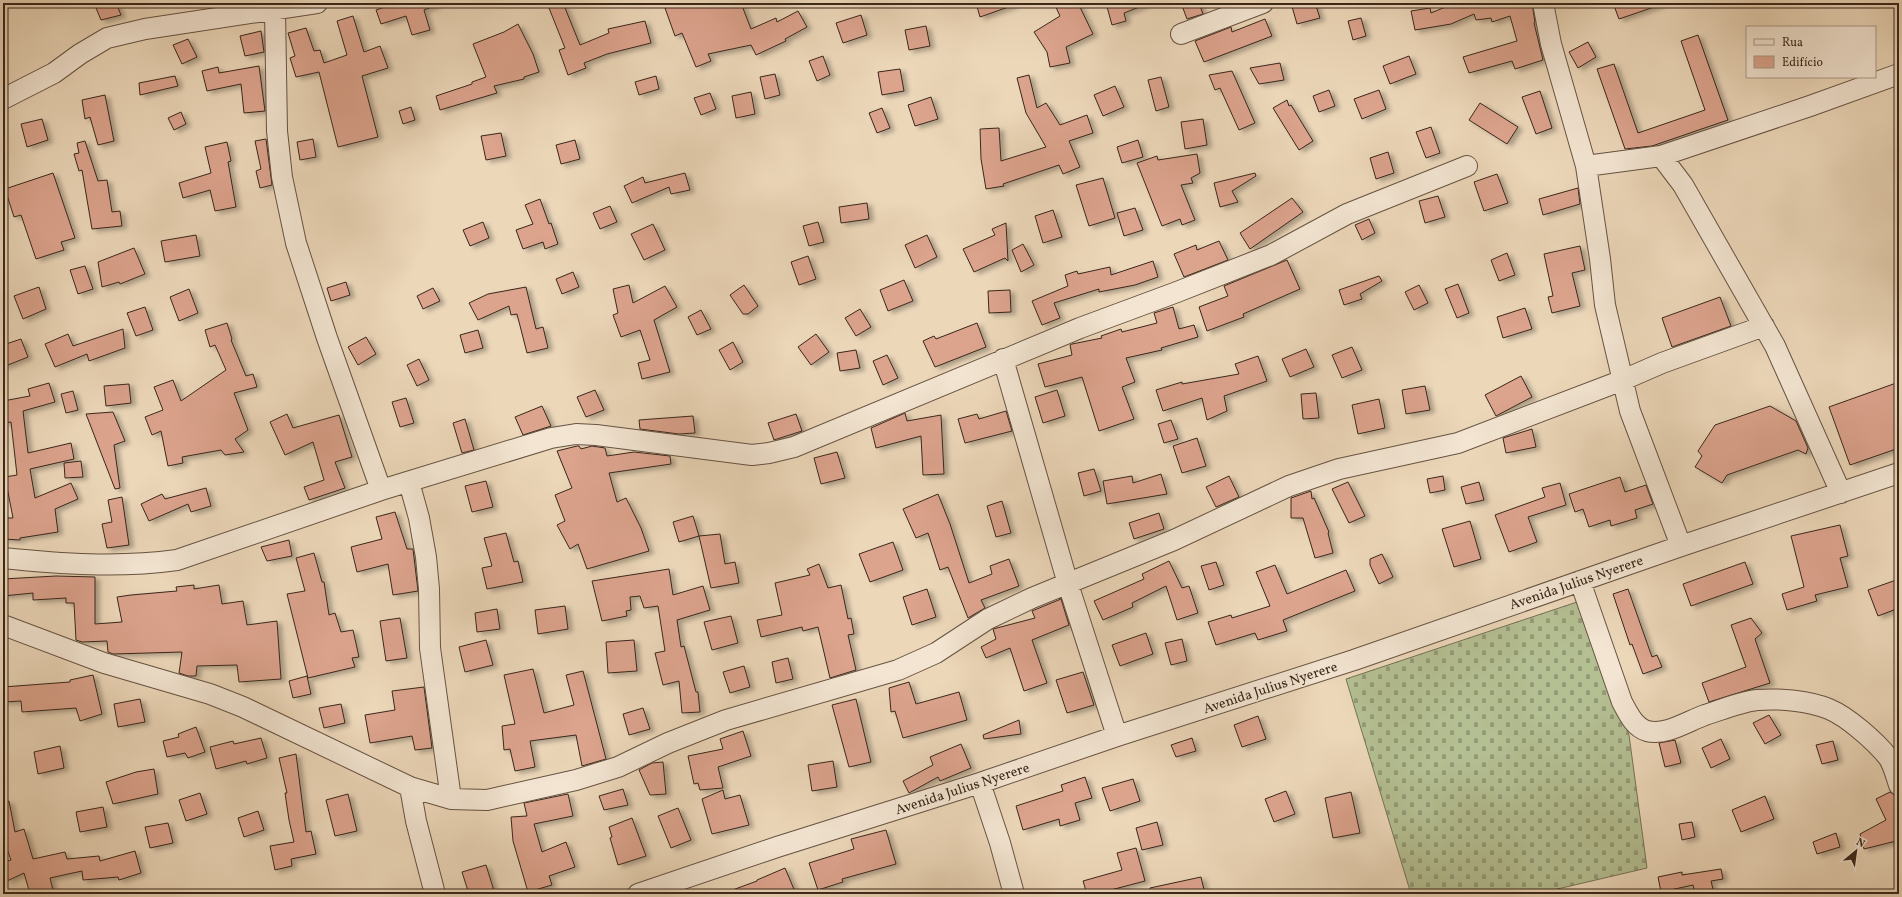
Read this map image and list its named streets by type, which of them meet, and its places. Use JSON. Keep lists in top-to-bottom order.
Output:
{
  "streets": {
    "street": ["Avenida Julius Nyerere"]
  },
  "legend": ["Rua", "Edifício"],
  "north": "top right"
}
